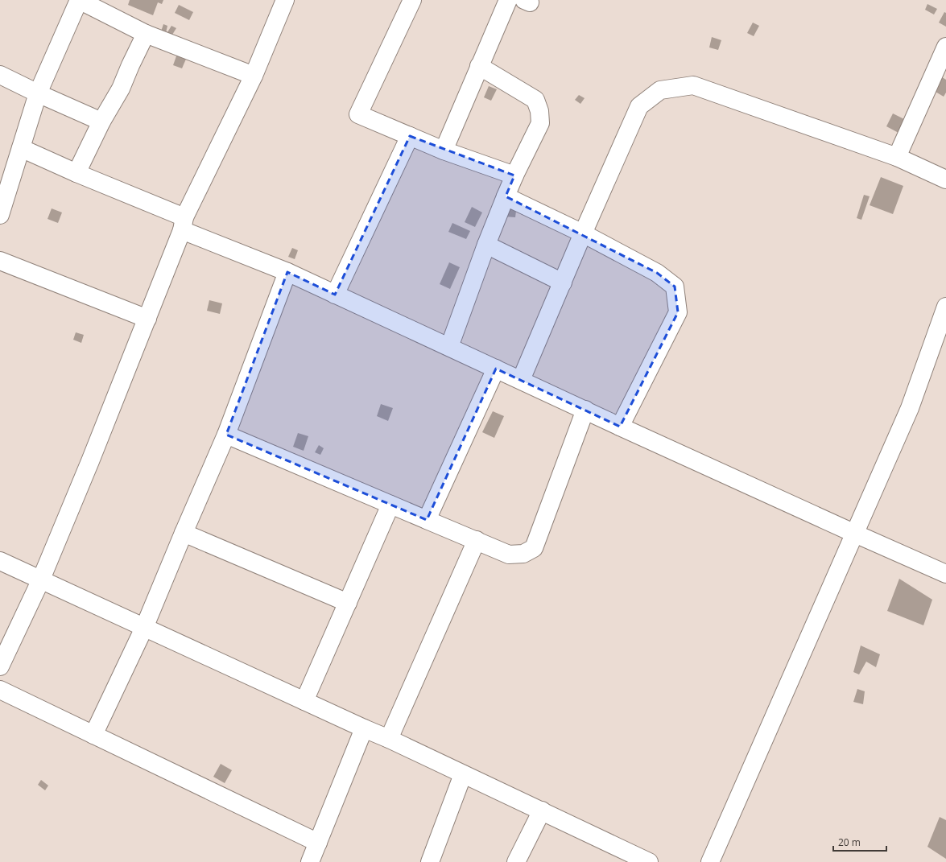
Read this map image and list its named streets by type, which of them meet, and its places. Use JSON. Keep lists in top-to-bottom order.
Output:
{
  "scale_bar": "20 m"
}
